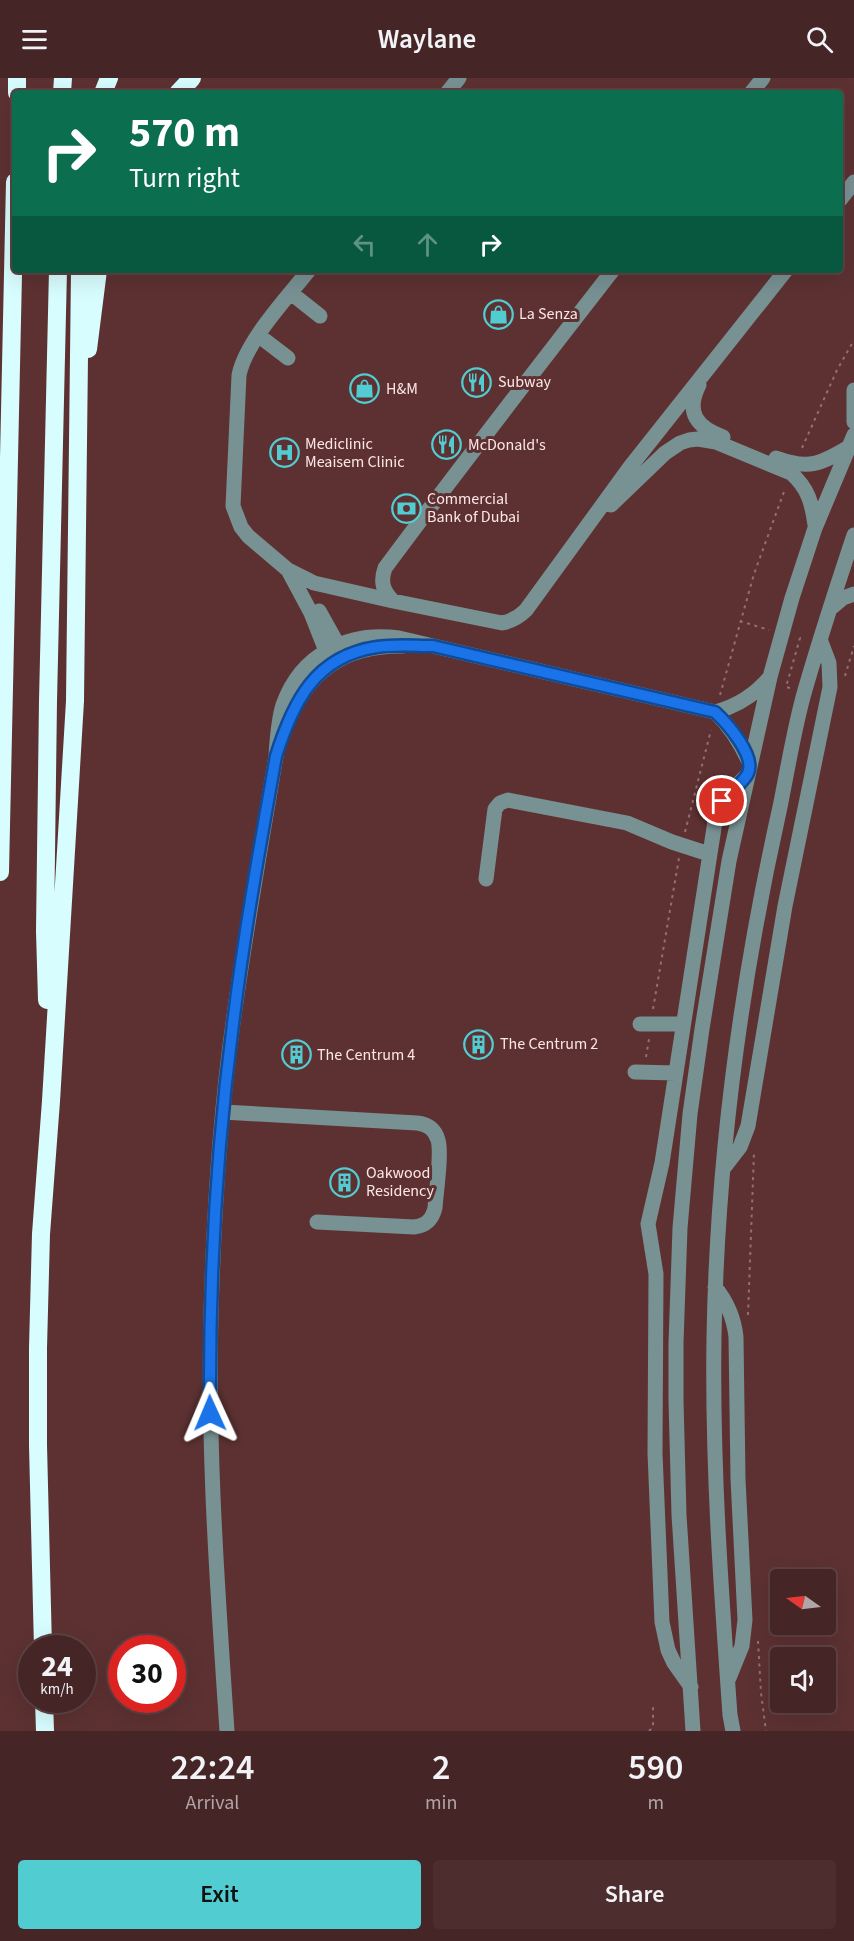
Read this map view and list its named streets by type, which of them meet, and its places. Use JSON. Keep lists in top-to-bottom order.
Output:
{
  "places": {
    "shop": ["La Senza", "H&M"],
    "restaurant": ["Subway", "McDonald's"],
    "hospital": ["Mediclinic Meaisem Clinic"],
    "bank": ["Commercial Bank of Dubai"],
    "building": ["The Centrum 2", "The Centrum 4", "Oakwood Residency"]
  },
  "north": "left",
  "page": {
    "header": "Waylane",
    "turn": ["570 m", "Turn right"],
    "speed": "24 km/h",
    "limit": "30",
    "eta": [
      "22:24",
      "Arrival",
      "2",
      "min",
      "590",
      "m"
    ],
    "buttons": ["Exit", "Share"]
  }
}
